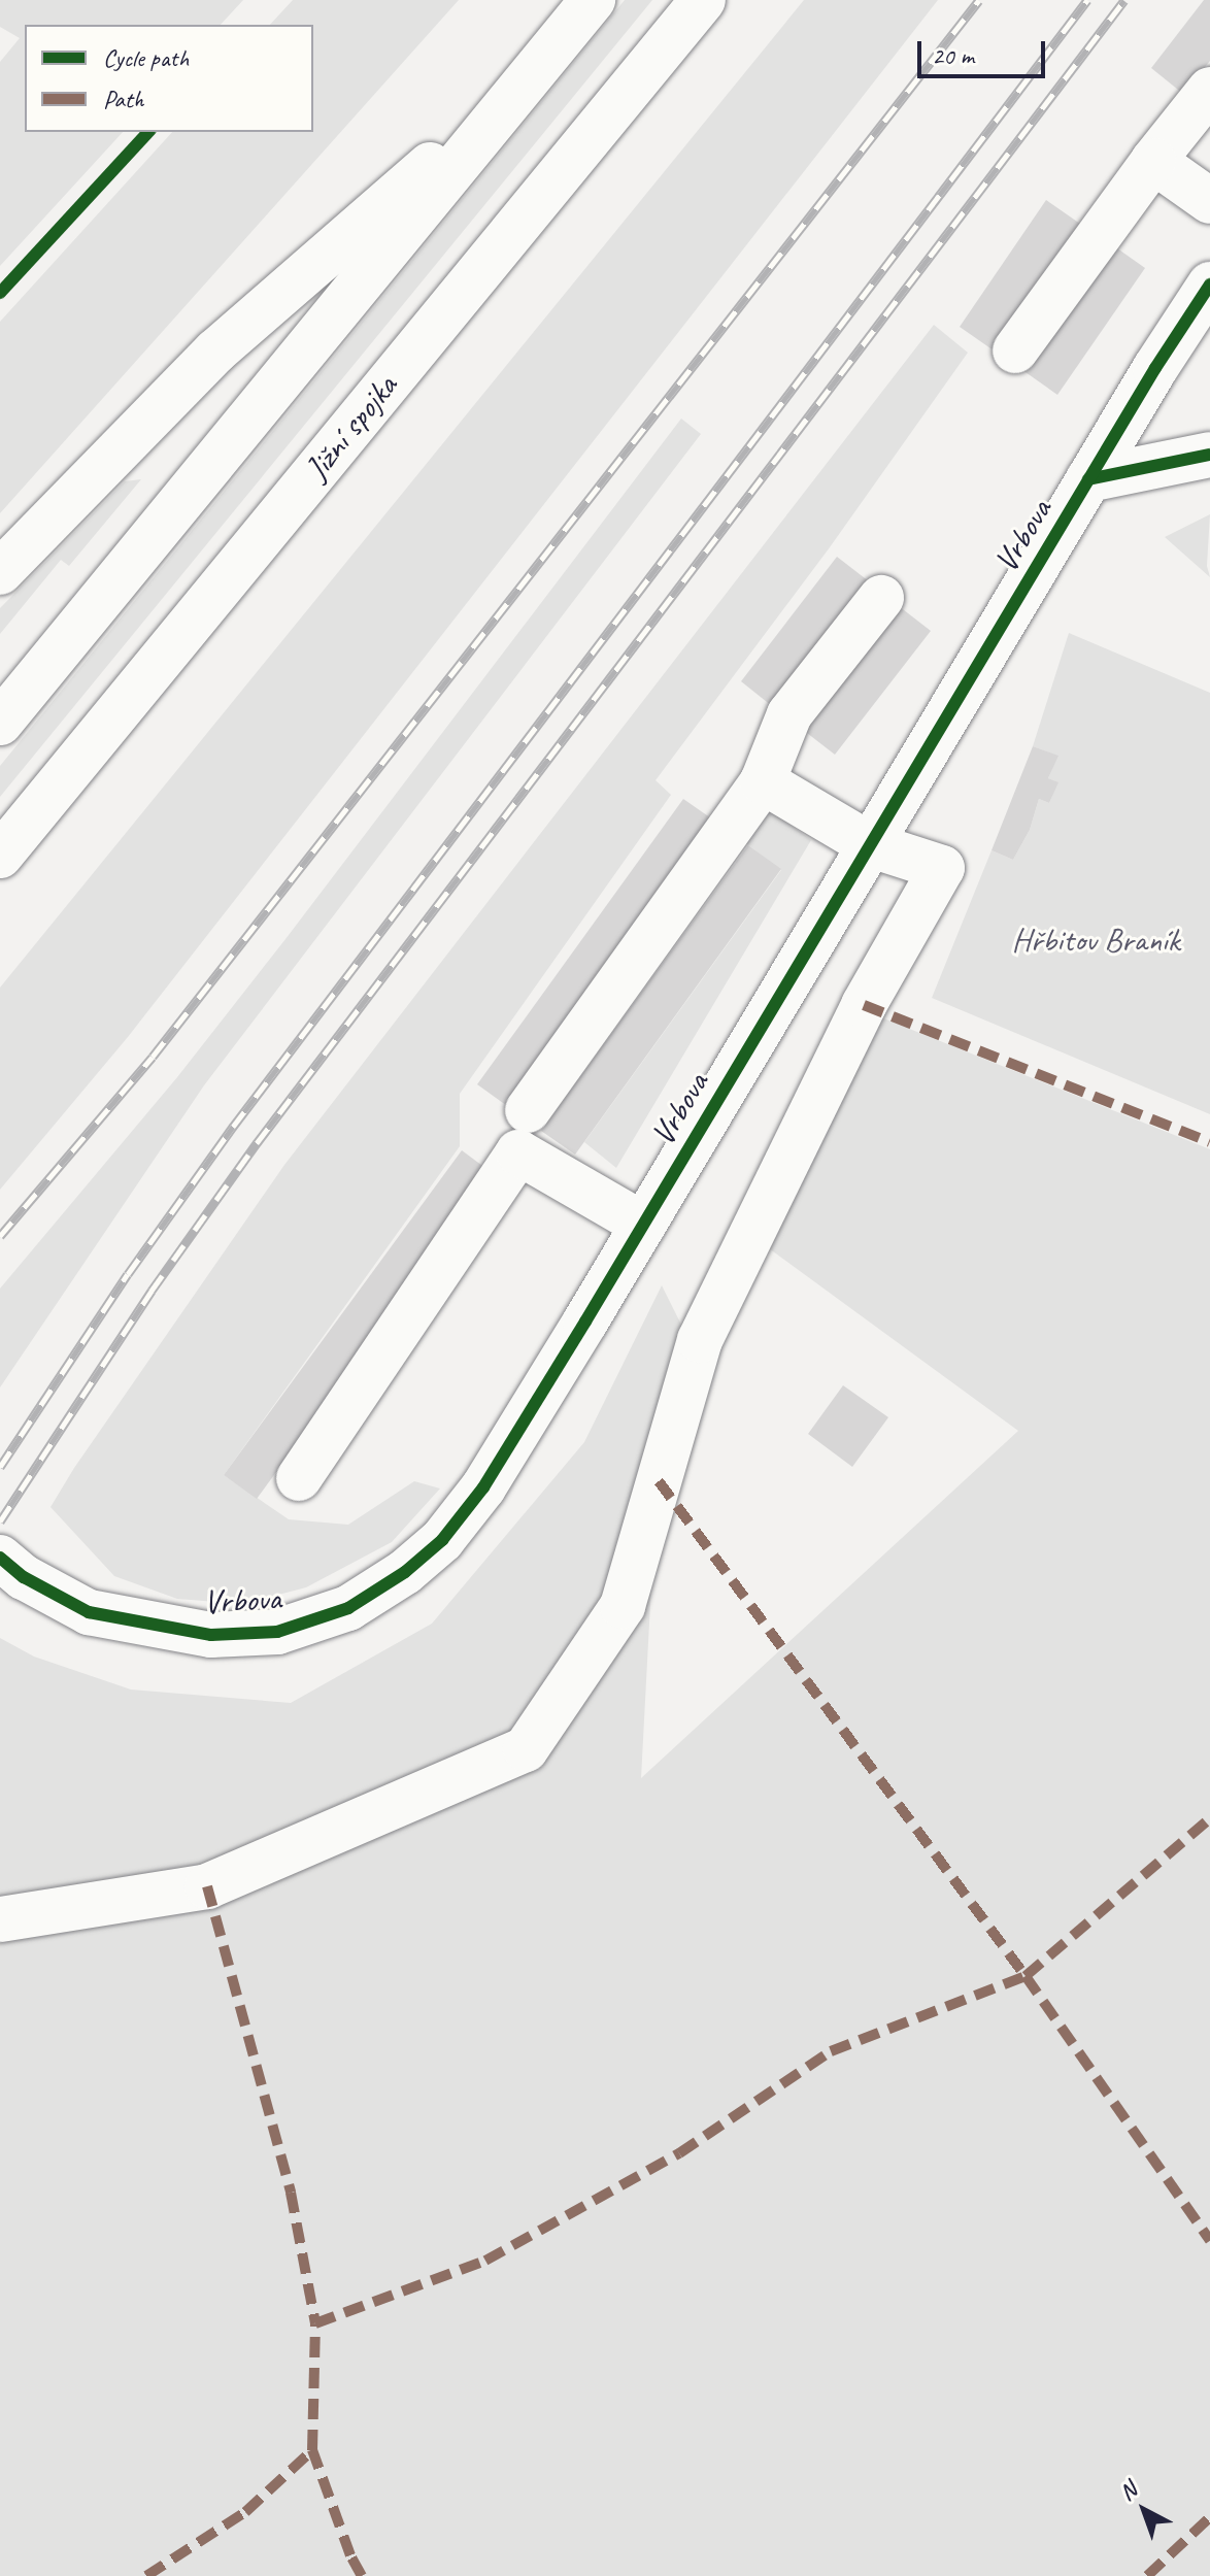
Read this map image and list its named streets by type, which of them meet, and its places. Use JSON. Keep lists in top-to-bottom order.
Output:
{
  "streets": {
    "main road": ["Jižní spojka", "Vrbova"]
  },
  "parks": ["Hřbitov Braník"],
  "legend": ["Cycle path", "Path"],
  "scale_bar": "20 m",
  "north": "top left"
}
